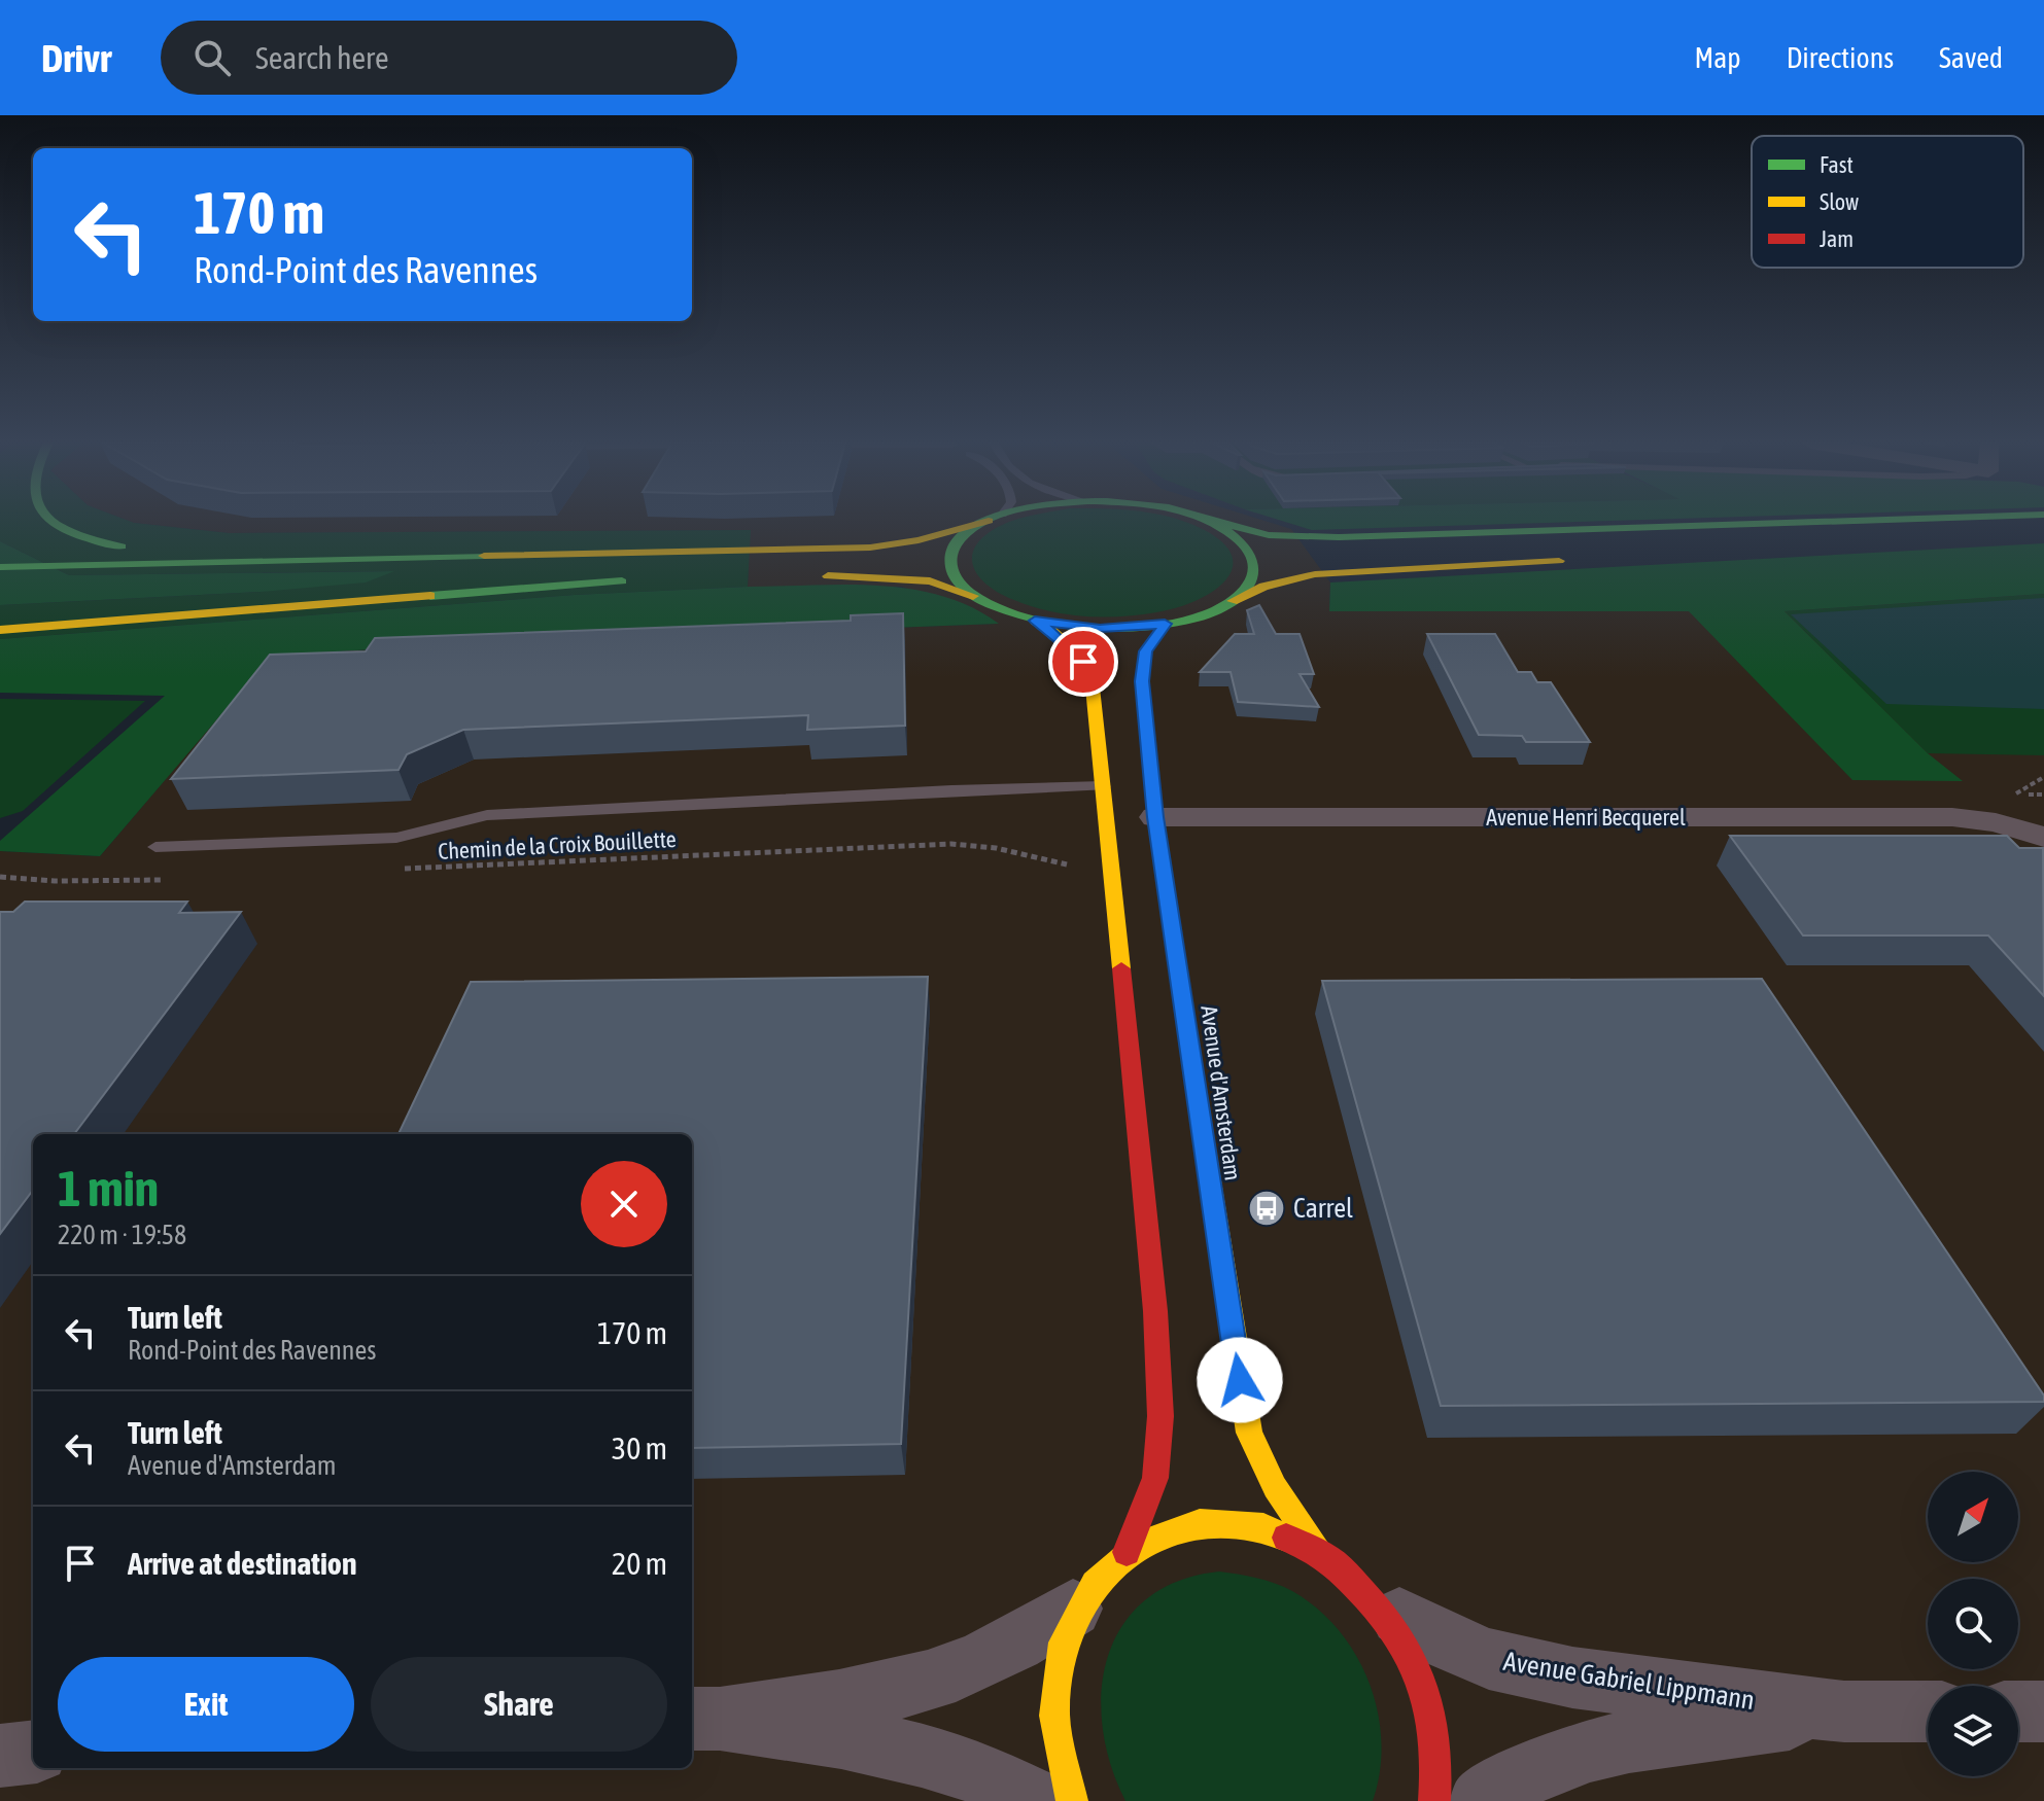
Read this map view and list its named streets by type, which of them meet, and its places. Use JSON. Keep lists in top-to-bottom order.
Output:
{
  "streets": {
    "main road": ["Avenue d'Amsterdam"],
    "street": ["Avenue Henri Becquerel", "Avenue Gabriel Lippmann"],
    "path": ["Chemin de la Croix Bouillette"]
  },
  "crossings": [
    ["Avenue Henri Becquerel", "Avenue d'Amsterdam"]
  ],
  "places": {
    "bus stop": ["Carrel"]
  },
  "legend": ["Fast", "Slow", "Jam"],
  "north": "top right",
  "page": {
    "header": "Drivr",
    "search": "Search here",
    "nav": ["Map", "Directions", "Saved"],
    "turn": ["170 m", "Rond-Point des Ravennes"],
    "heading": ["1 min", "220 m · 19:58"],
    "list": [
      {
        "name": "Turn left",
        "note": "Rond-Point des Ravennes",
        "value": "170 m"
      },
      {
        "name": "Turn left",
        "note": "Avenue d'Amsterdam",
        "value": "30 m"
      },
      {
        "name": "Arrive at destination",
        "value": "20 m"
      }
    ],
    "buttons": ["Exit", "Share"]
  }
}
